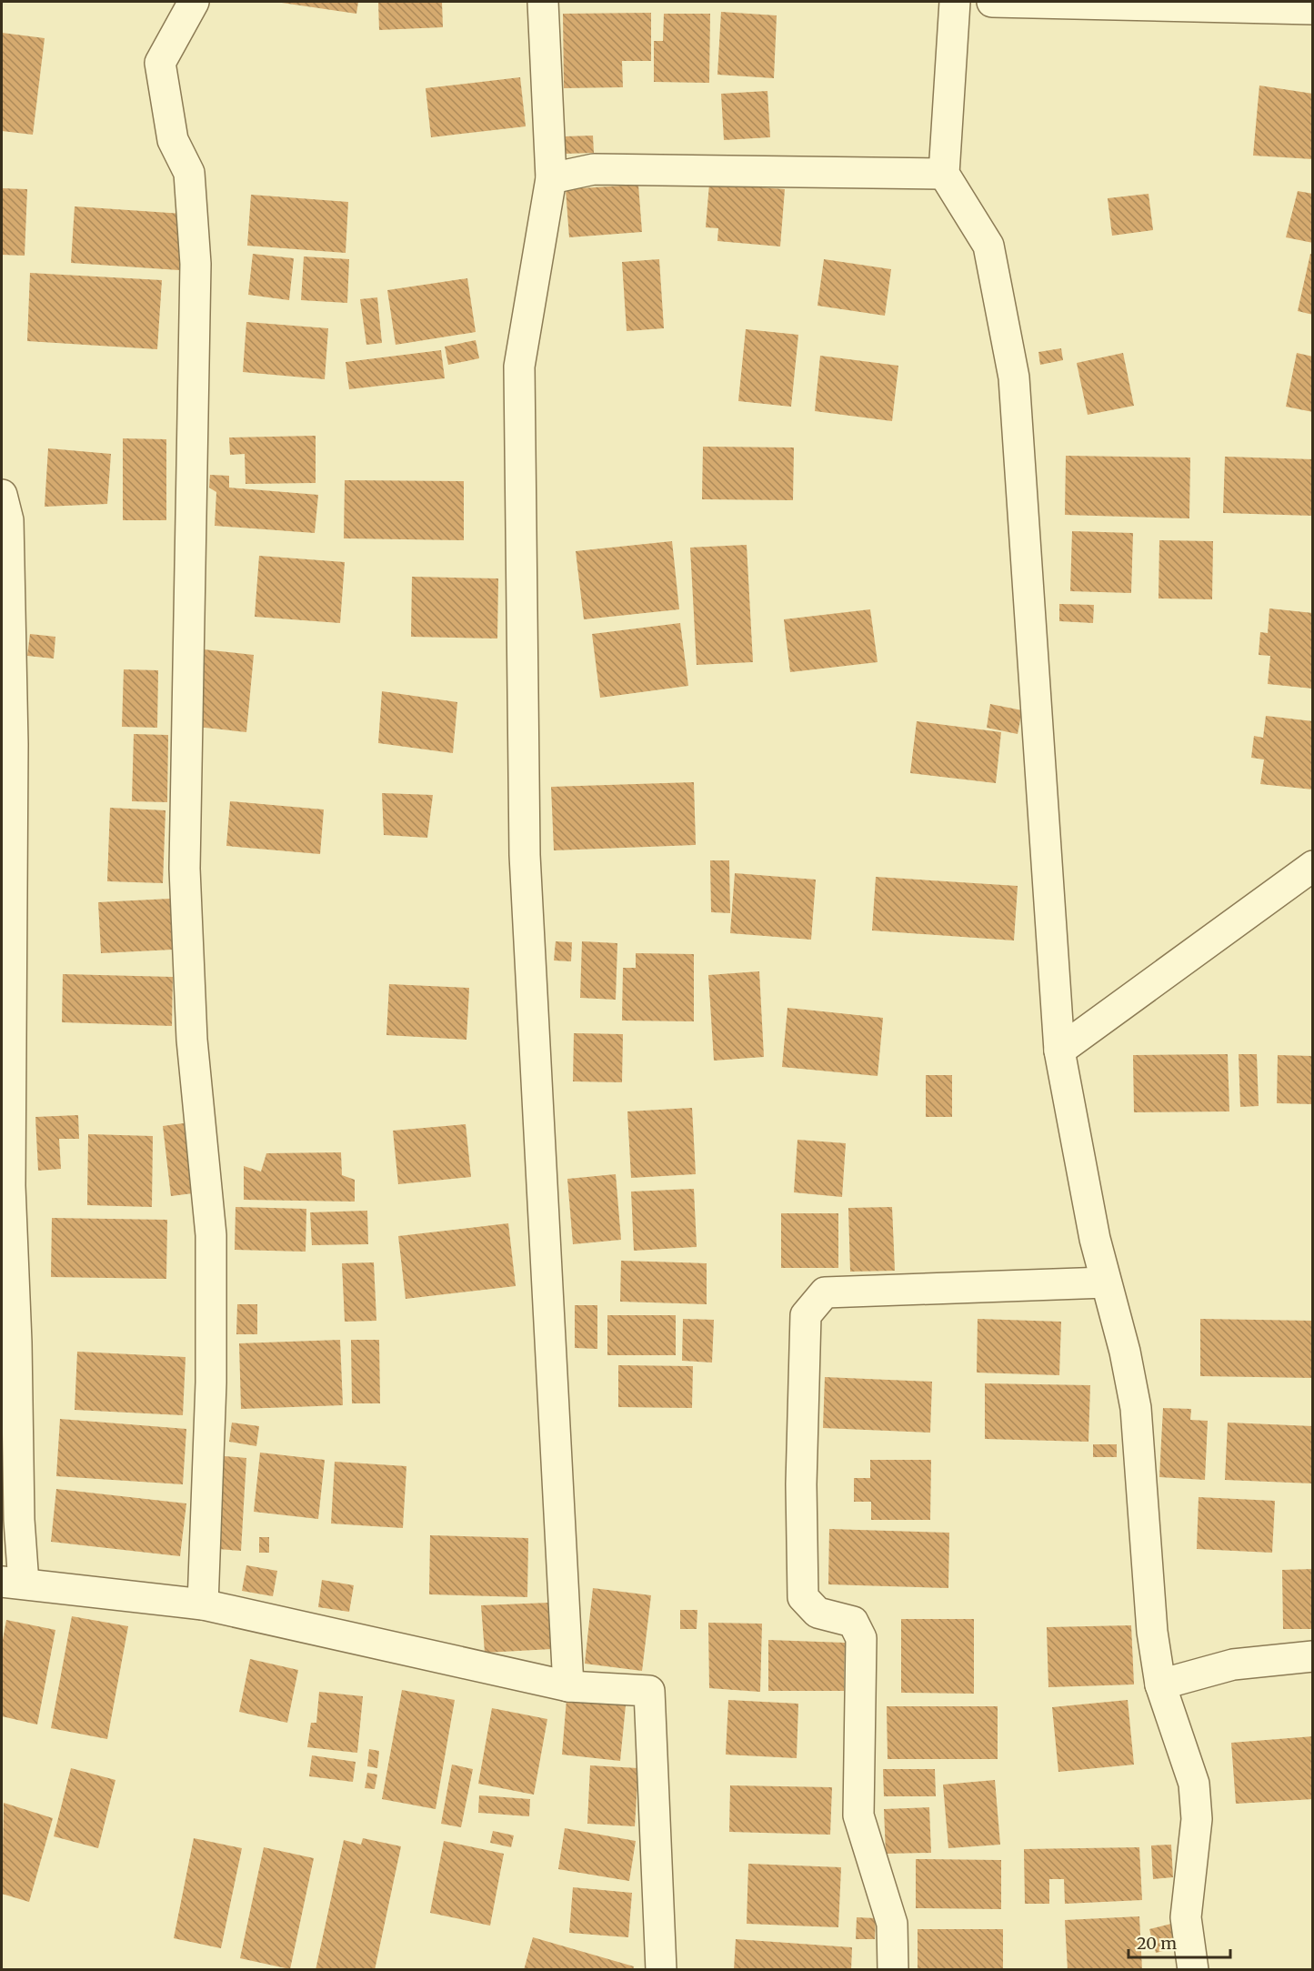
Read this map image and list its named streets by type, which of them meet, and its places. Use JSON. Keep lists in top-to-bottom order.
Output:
{
  "scale_bar": "20 m"
}
